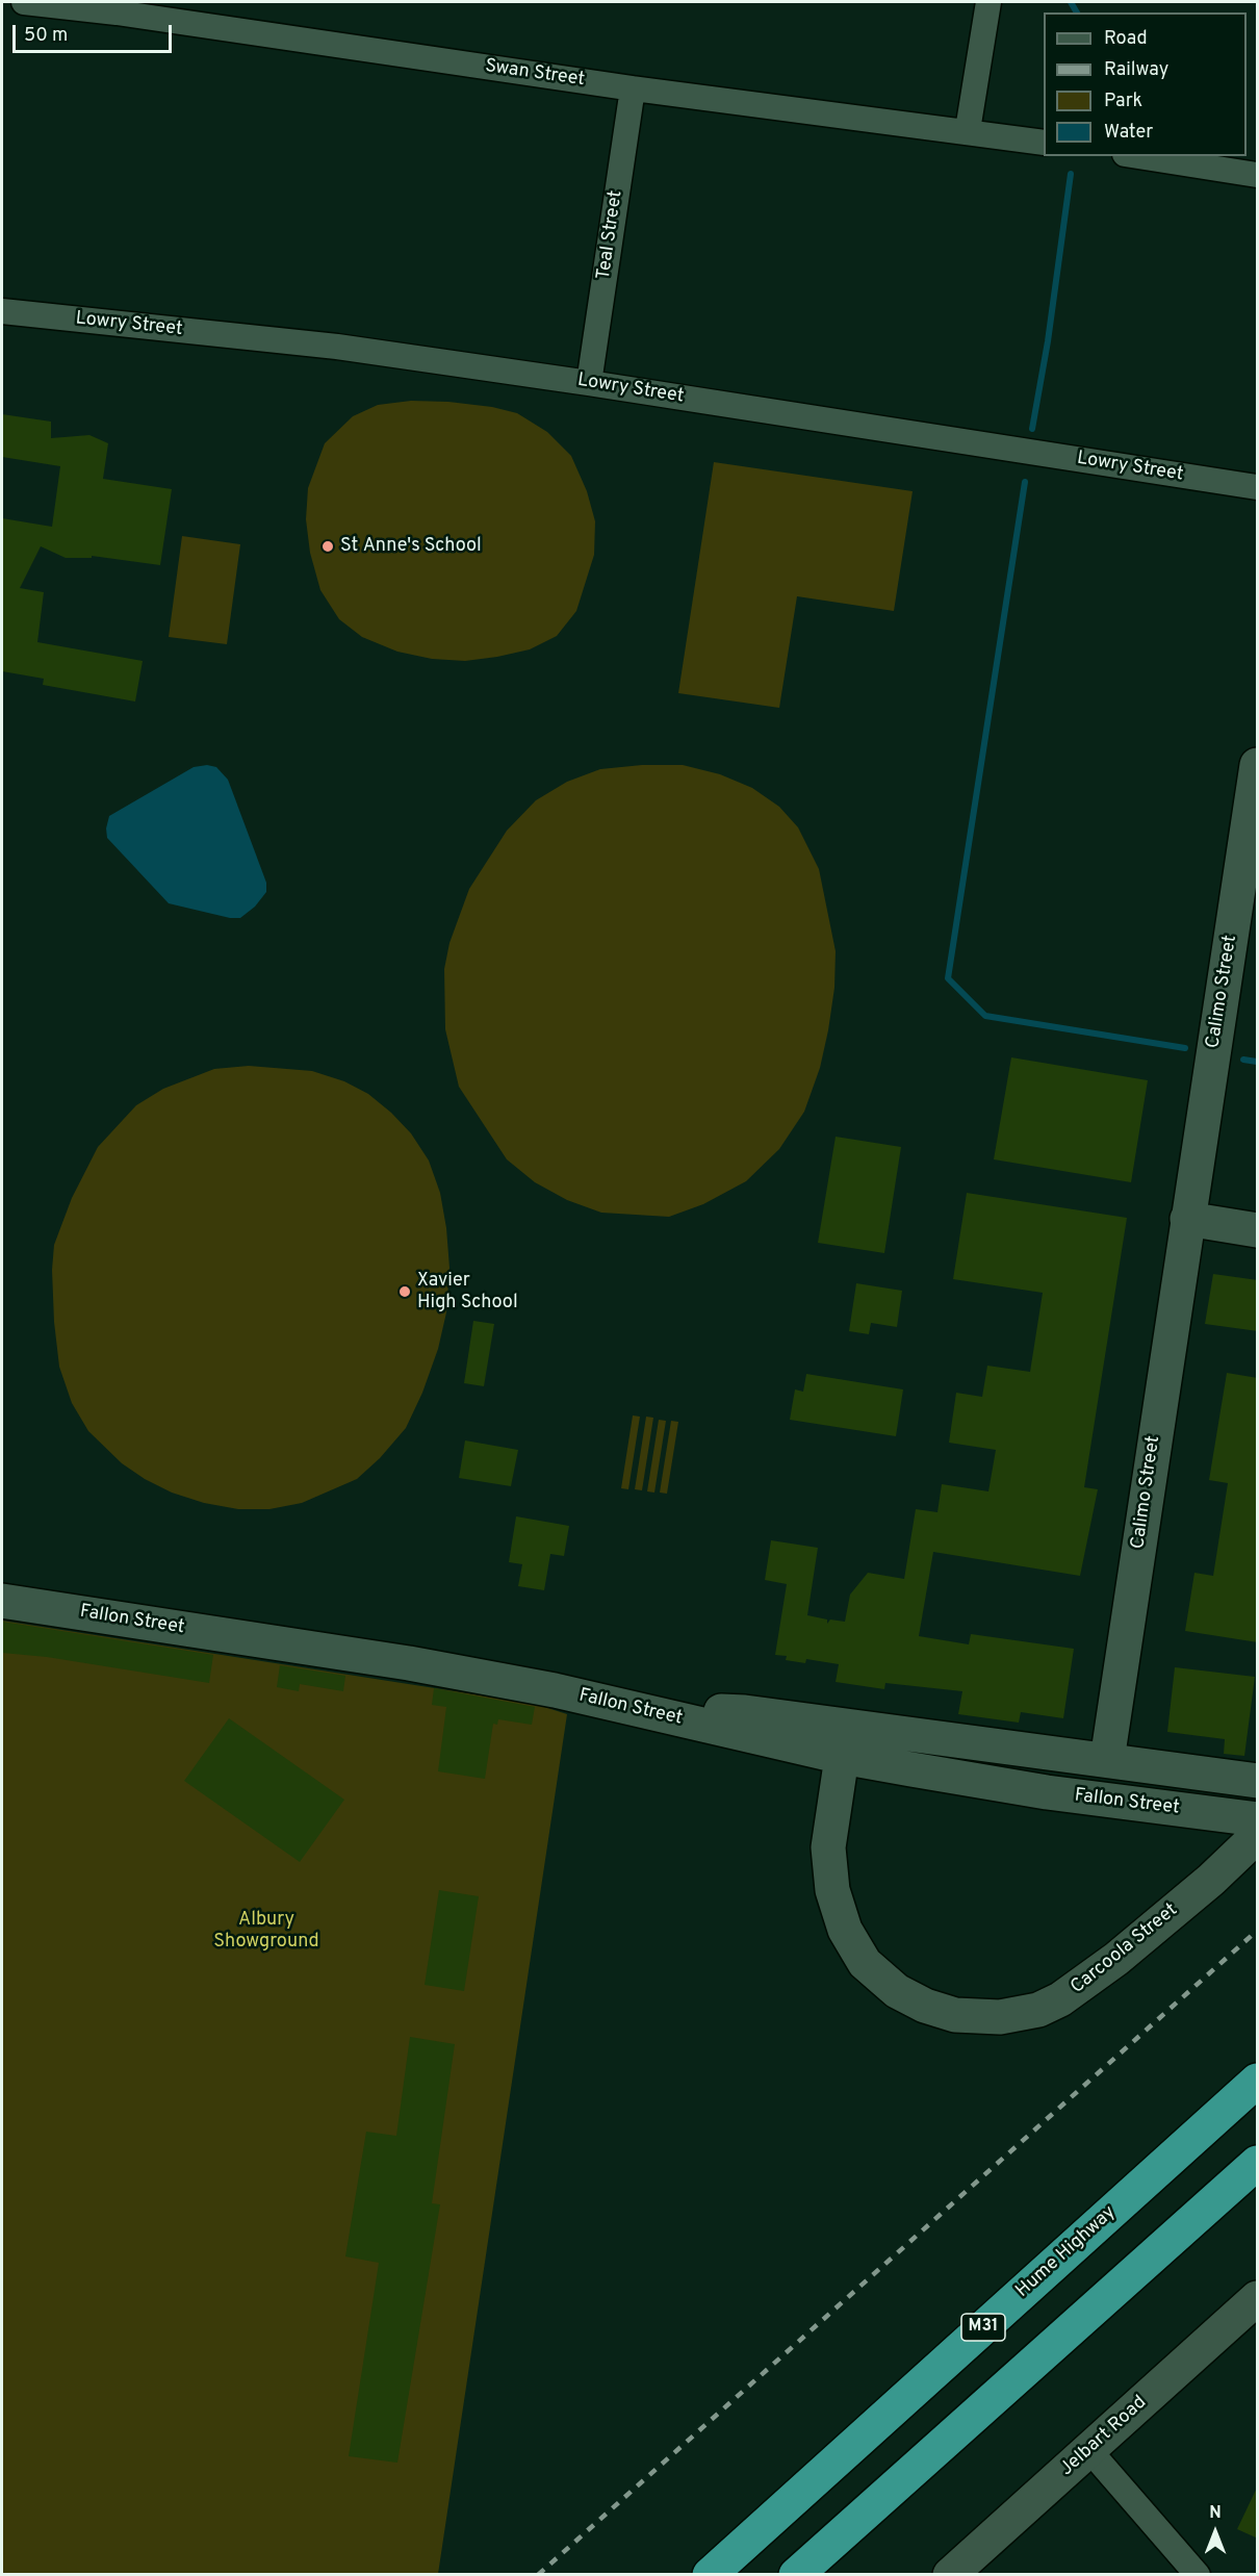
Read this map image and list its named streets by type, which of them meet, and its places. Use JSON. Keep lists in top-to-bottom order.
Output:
{
  "streets": {
    "highway": ["Hume Highway", "M31"],
    "street": [
      "Swan Street",
      "Teal Street",
      "Lowry Street",
      "Calimo Street",
      "Fallon Street",
      "Carcoola Street",
      "Jelbart Road"
    ]
  },
  "crossings": [
    ["Swan Street", "Teal Street"],
    ["Teal Street", "Lowry Street"],
    ["Fallon Street", "Carcoola Street"]
  ],
  "parks": ["Albury Showground"],
  "places": ["St Anne's School", "Xavier High School"],
  "legend": [
    "Road",
    "Railway",
    "Park",
    "Water"
  ],
  "scale_bar": "50 m",
  "north": "top"
}
